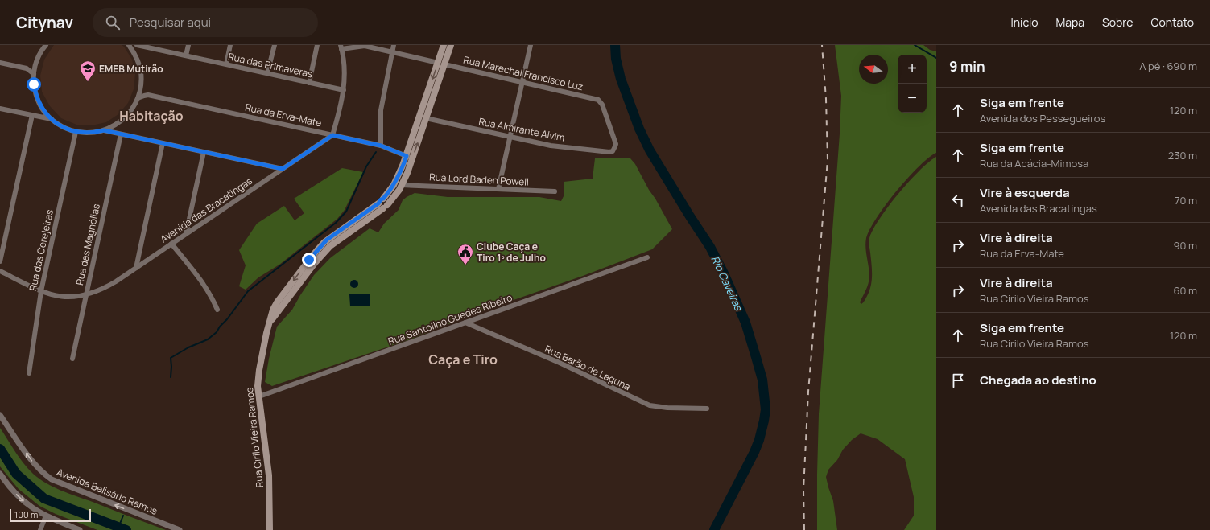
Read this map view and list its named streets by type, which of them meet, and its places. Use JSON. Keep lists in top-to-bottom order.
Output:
{
  "streets": {
    "main road": ["Rua Cirilo Vieira Ramos"],
    "street": [
      "Rua das Primaveras",
      "Rua Marechal Francisco Luz",
      "Rua da Erva-Mate",
      "Rua Almirante Alvim",
      "Rua Lord Baden Powell",
      "Avenida das Bracatingas",
      "Rua das Magnólias",
      "Rua das Cerejeiras",
      "Rua Santolino Guedes Ribeiro",
      "Rua Barão de Laguna",
      "Avenida Belisário Ramos"
    ]
  },
  "crossings": [
    ["Rua Marechal Francisco Luz", "Rua Almirante Alvim"],
    ["Rua Marechal Francisco Luz", "Rua Cirilo Vieira Ramos"],
    ["Rua da Erva-Mate", "Avenida das Bracatingas"],
    ["Rua da Erva-Mate", "Rua Cirilo Vieira Ramos"],
    ["Rua Almirante Alvim", "Rua Cirilo Vieira Ramos"],
    ["Rua Lord Baden Powell", "Rua Cirilo Vieira Ramos"],
    ["Avenida das Bracatingas", "Rua das Magnólias"],
    ["Avenida das Bracatingas", "Rua das Cerejeiras"],
    ["Rua Santolino Guedes Ribeiro", "Rua Barão de Laguna"],
    ["Rua Santolino Guedes Ribeiro", "Rua Cirilo Vieira Ramos"]
  ],
  "districts": ["Habitação", "Caça e Tiro"],
  "water": ["Rio Caveiras"],
  "places": {
    "school or university": ["EMEB Mutirão"],
    "public building": ["Clube Caça e Tiro 1º de Julho"]
  },
  "scale_bar": "100 m",
  "north": "left",
  "page": {
    "header": "Citynav",
    "search": "Pesquisar aqui",
    "nav": [
      "Início",
      "Mapa",
      "Sobre",
      "Contato"
    ],
    "heading": ["9 min", "A pé · 690 m"],
    "map_buttons": ["+", "−"],
    "list": [
      ["Siga em frente", "Avenida dos Pessegueiros", "120 m"],
      ["Siga em frente", "Rua da Acácia-Mimosa", "230 m"],
      ["Vire à esquerda", "Avenida das Bracatingas", "70 m"],
      ["Vire à direita", "Rua da Erva-Mate", "90 m"],
      ["Vire à direita", "Rua Cirilo Vieira Ramos", "60 m"],
      ["Siga em frente", "Rua Cirilo Vieira Ramos", "120 m"],
      "Chegada ao destino"
    ],
    "scale": "100 m"
  }
}
